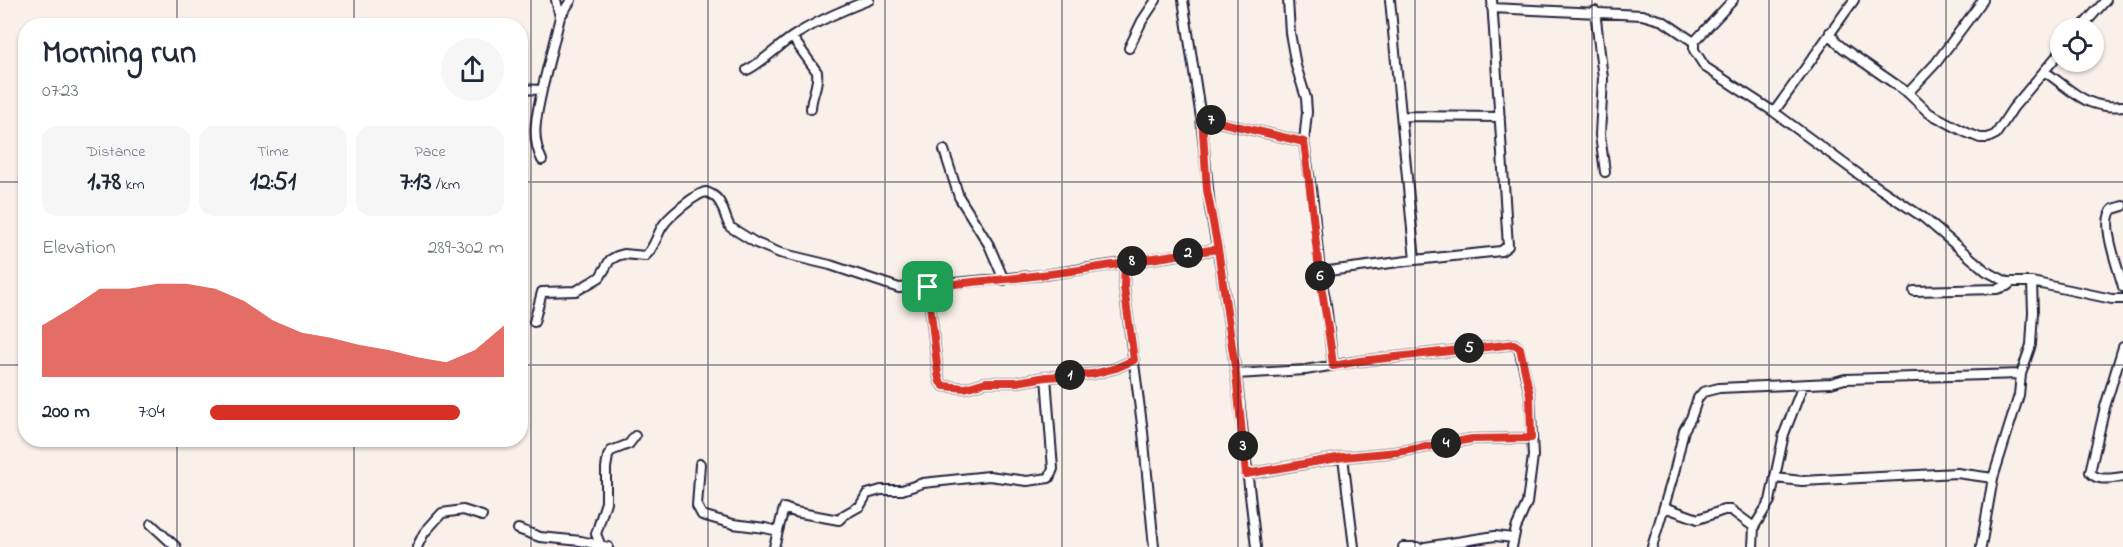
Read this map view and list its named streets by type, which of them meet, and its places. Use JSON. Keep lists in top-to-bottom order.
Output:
{
  "page": {
    "heading": ["Morning run", "07:23"],
    "pins": [
      "7",
      "2",
      "8",
      "6",
      "5",
      "1",
      "4",
      "3"
    ],
    "stats": [
      ["Distance", "1.78 km"],
      ["Time", "12:51"],
      ["Pace", "7:13 /km"]
    ],
    "chart": ["Elevation", "289–302 m"],
    "list": [
      {
        "name": "200 m",
        "note": "7:04"
      }
    ]
  }
}
